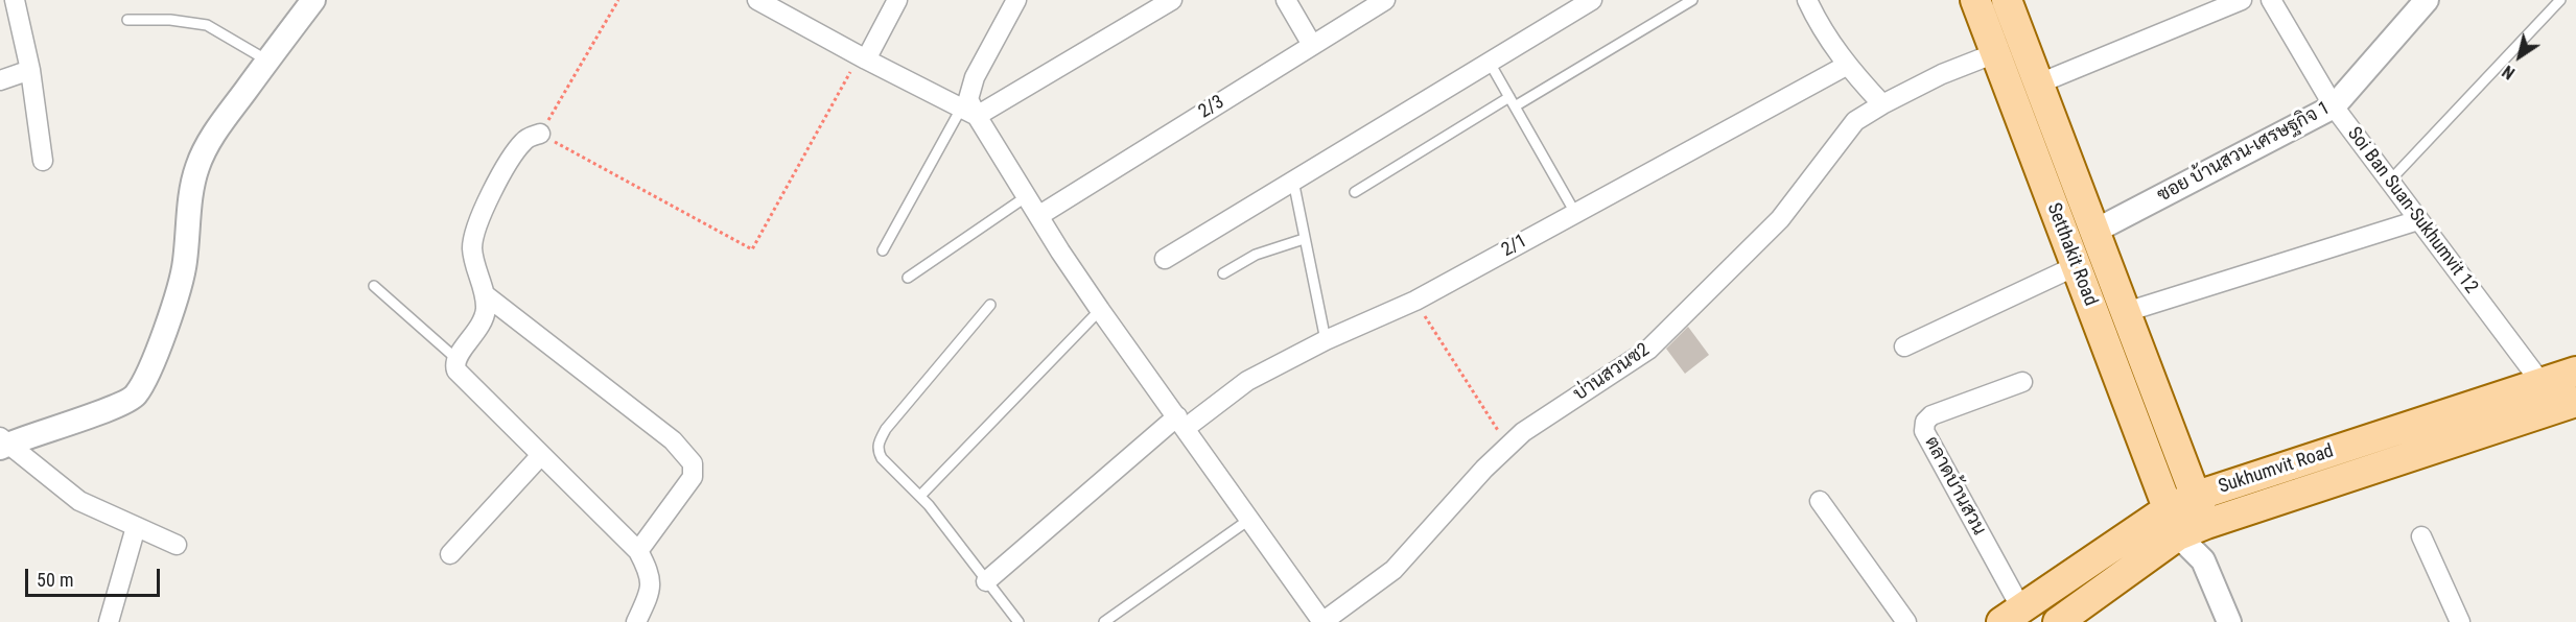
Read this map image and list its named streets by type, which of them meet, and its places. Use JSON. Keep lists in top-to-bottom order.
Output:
{
  "streets": {
    "main road": ["Setthakit Road", "Sukhumvit Road"],
    "street": [
      "2/3",
      "ซอย บ้านสวน-เศรษฐกิจ 1",
      "Soi Ban Suan-Sukhumvit 12",
      "2/1",
      "บ่านสวนซ2",
      "ตลาดบ้านสวน"
    ]
  },
  "crossings": [
    ["ซอย บ้านสวน-เศรษฐกิจ 1", "Soi Ban Suan-Sukhumvit 12"],
    ["ซอย บ้านสวน-เศรษฐกิจ 1", "Setthakit Road"],
    ["Soi Ban Suan-Sukhumvit 12", "Sukhumvit Road"],
    ["Setthakit Road", "บ่านสวนซ2"],
    ["Setthakit Road", "Sukhumvit Road"],
    ["Sukhumvit Road", "ตลาดบ้านสวน"]
  ],
  "scale_bar": "50 m",
  "north": "bottom left"
}
